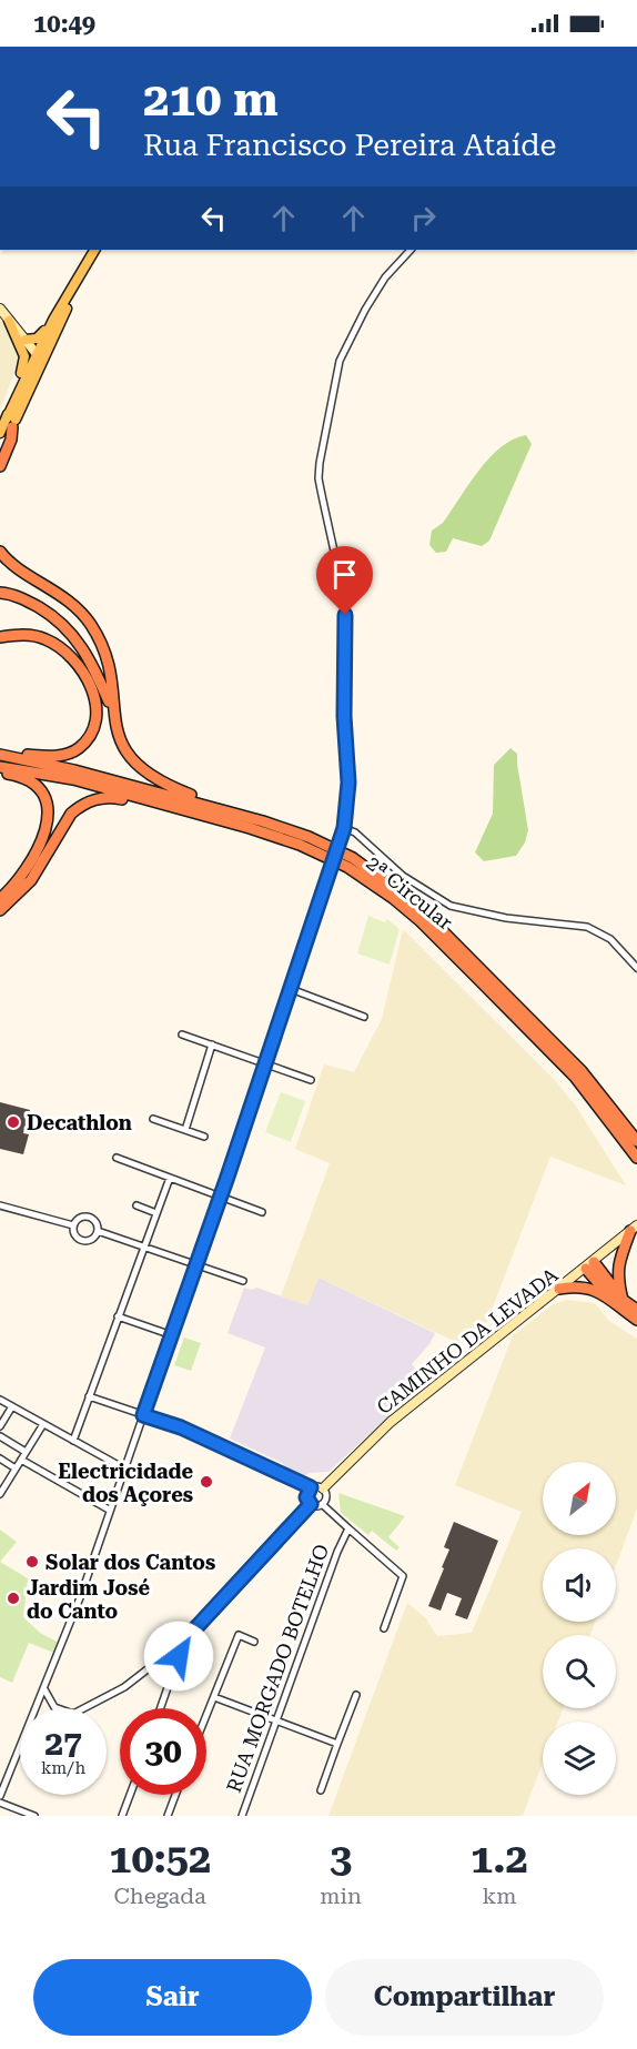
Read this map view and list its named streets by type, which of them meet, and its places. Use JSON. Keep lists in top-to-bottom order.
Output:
{
  "streets": {
    "highway": ["2ª Circular"],
    "street": ["CAMINHO DA LEVADA", "RUA MORGADO BOTELHO"]
  },
  "crossings": [
    ["CAMINHO DA LEVADA", "RUA MORGADO BOTELHO"]
  ],
  "places": [
    "Decathlon",
    "Electricidade dos Açores",
    "Solar dos Cantos",
    "Jardim José do Canto"
  ],
  "north": "top right",
  "page": {
    "status": "10:49",
    "turn": ["210 m", "Rua Francisco Pereira Ataíde"],
    "speed": "27 km/h",
    "limit": "30",
    "eta": [
      "10:52",
      "Chegada",
      "3",
      "min",
      "1.2",
      "km"
    ],
    "buttons": ["Sair", "Compartilhar"]
  }
}
